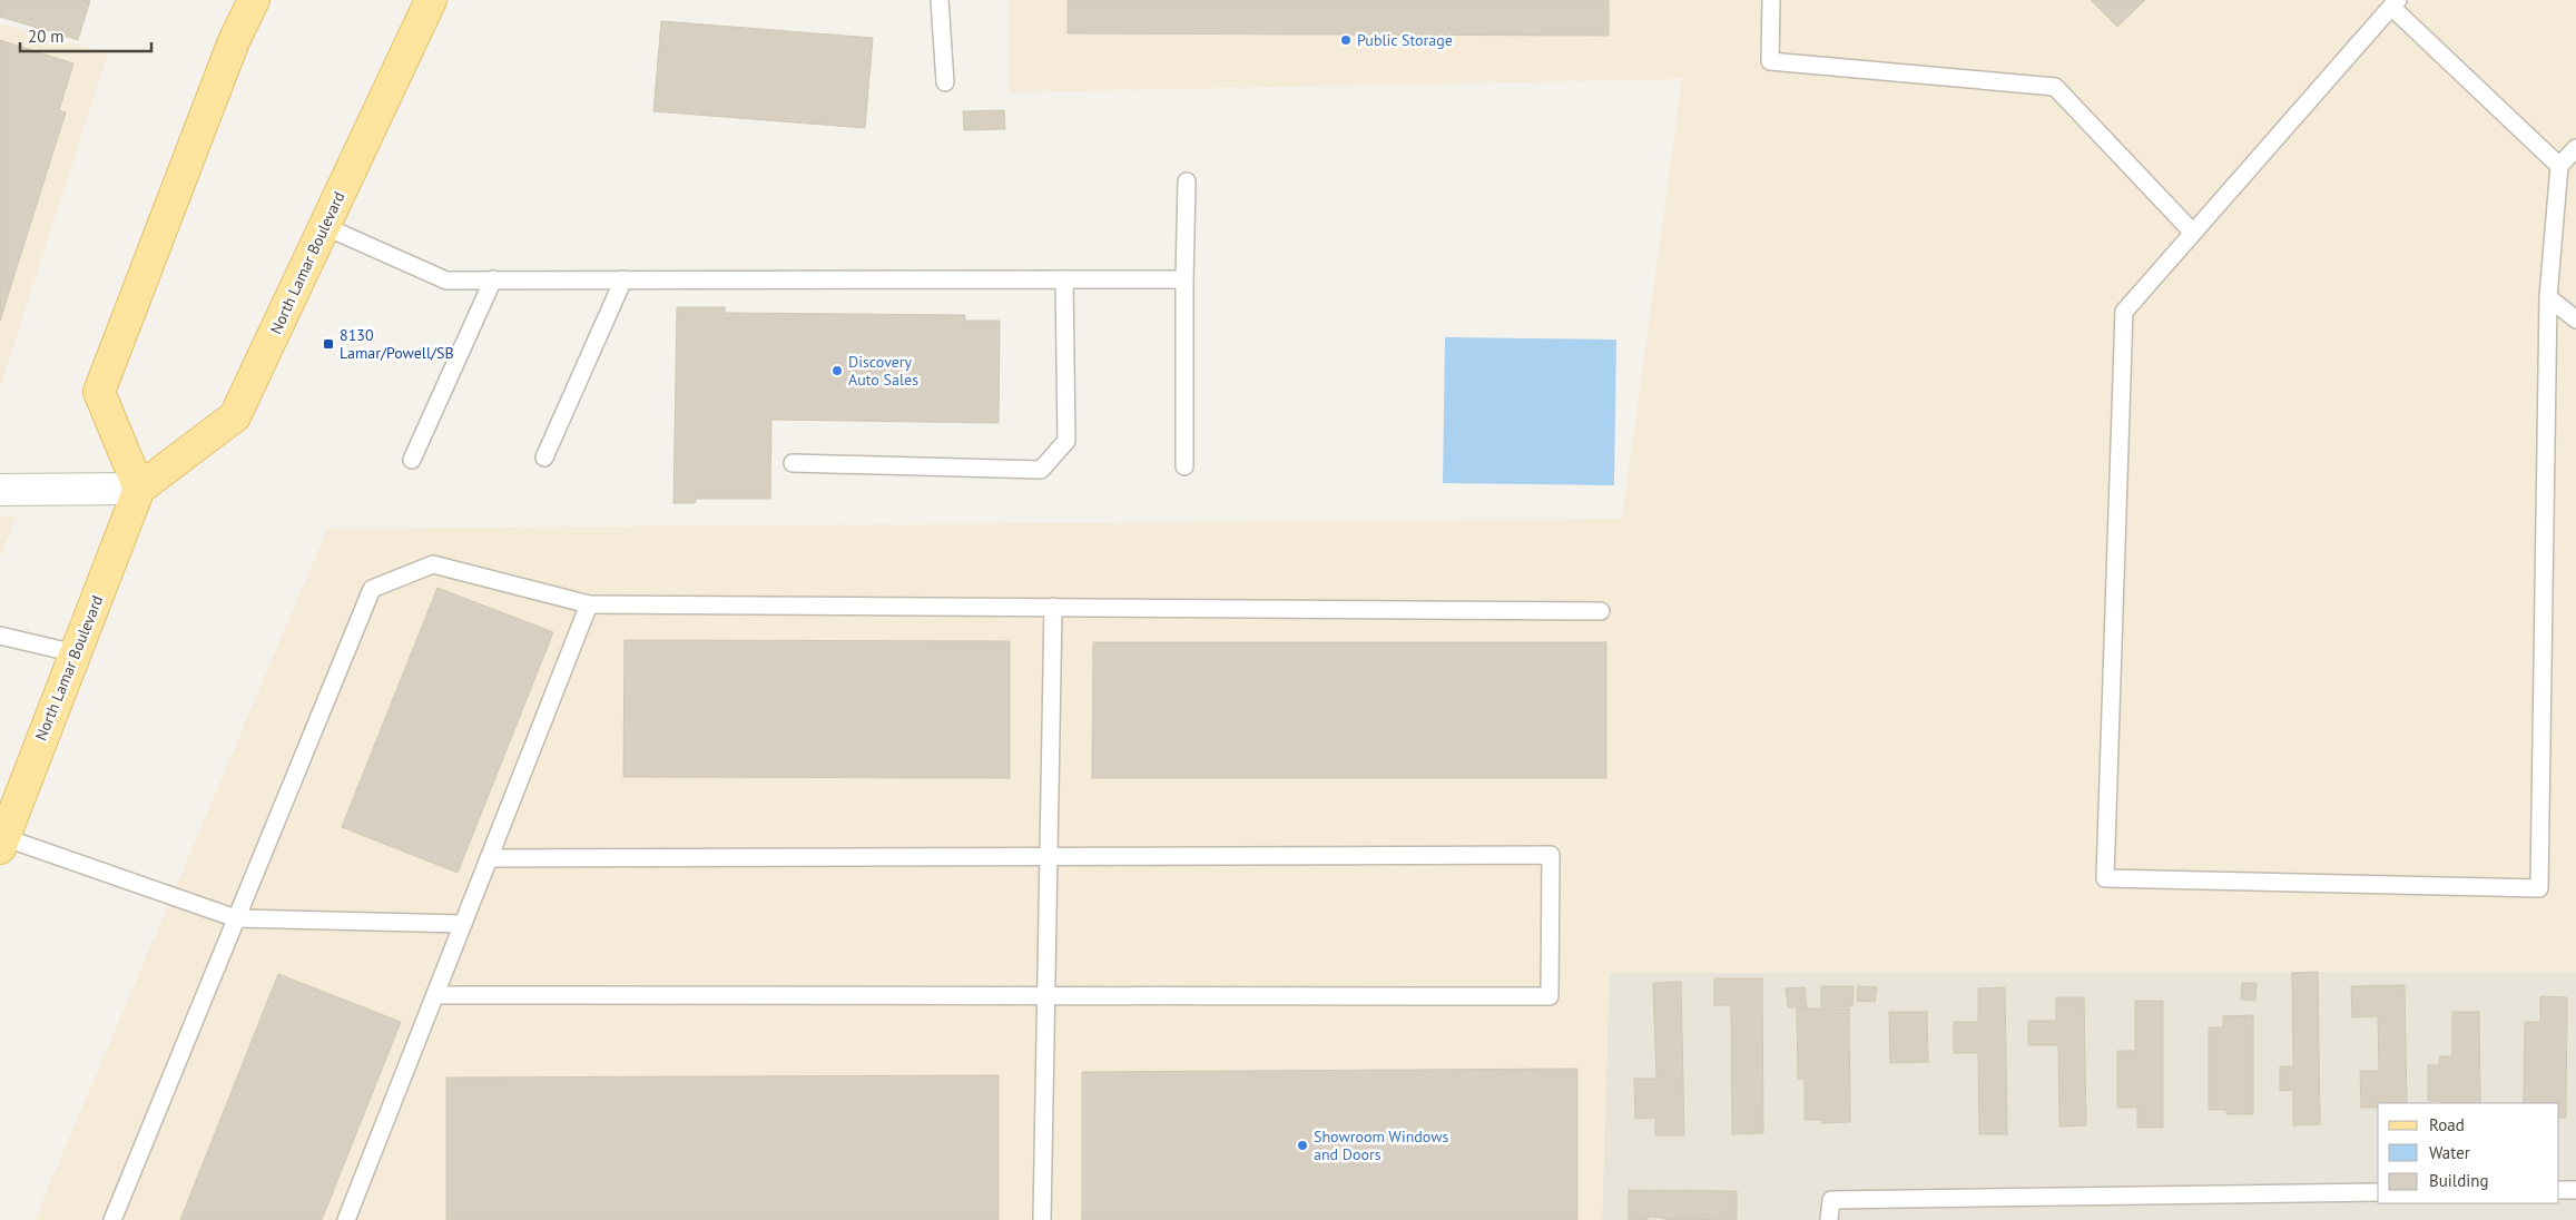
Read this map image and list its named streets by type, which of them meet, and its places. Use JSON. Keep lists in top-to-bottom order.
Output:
{
  "streets": {
    "main road": ["North Lamar Boulevard"]
  },
  "places": {
    "other": ["Public Storage", "Discovery Auto Sales", "Showroom Windows and Doors"],
    "transit": ["8130 Lamar/Powell/SB"]
  },
  "legend": ["Road", "Water", "Building"],
  "scale_bar": "20 m"
}
